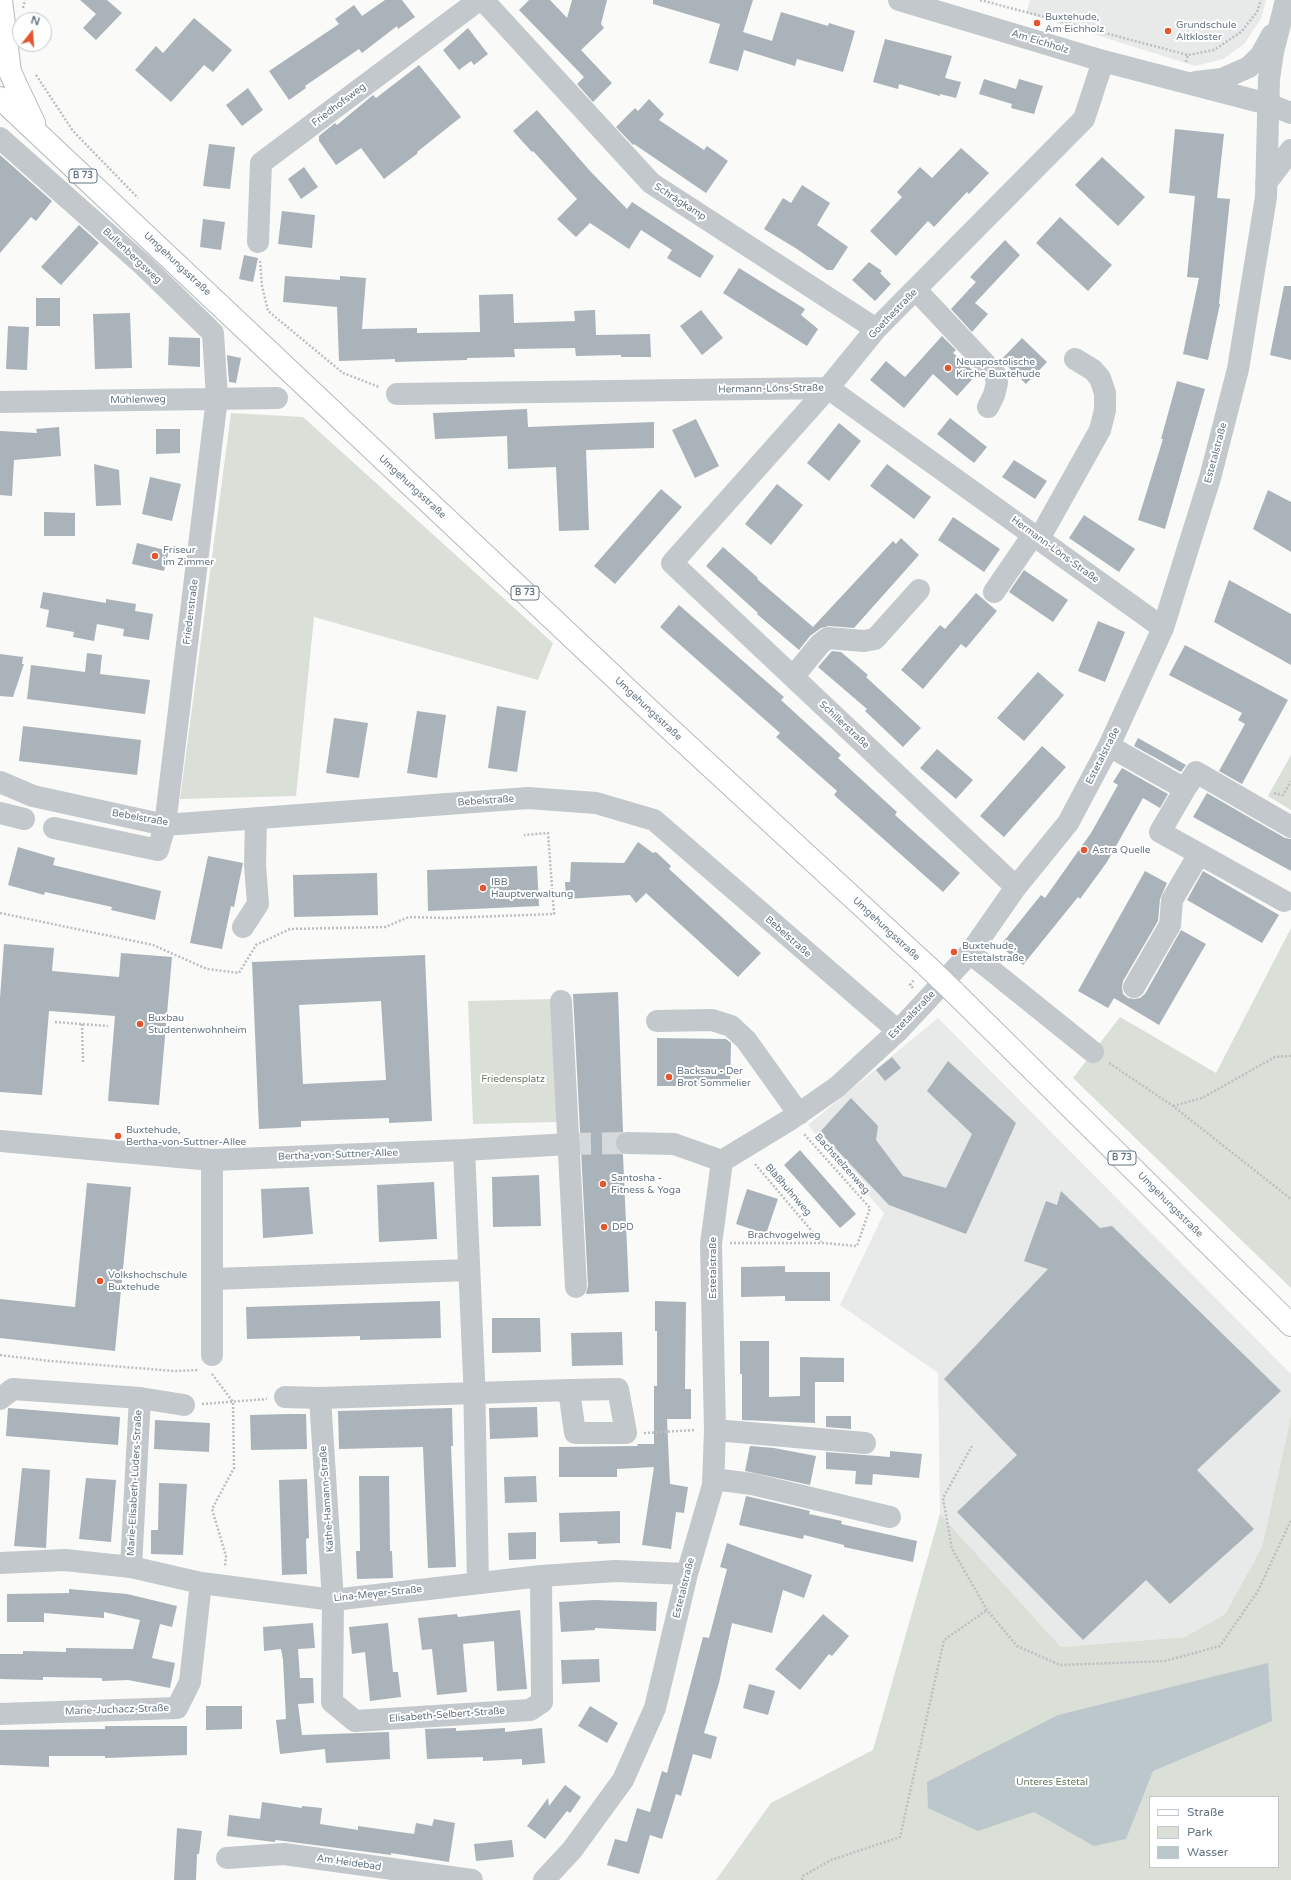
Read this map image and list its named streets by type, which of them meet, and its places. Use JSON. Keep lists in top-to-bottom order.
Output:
{
  "streets": {
    "main road": ["B 73", "Umgehungsstraße"],
    "street": [
      "Am Eichholz",
      "Friedhofsweg",
      "Schrägkamp",
      "Bullenbergsweg",
      "Goethestraße",
      "Hermann-Löns-Straße",
      "Mühlenweg",
      "Estetalstraße",
      "Friedenstraße",
      "Schillerstraße",
      "Bebelstraße",
      "Bertha-von-Suttner-Allee",
      "Marie-Elisabeth-Lüders-Straße",
      "Käthe-Hamann-Straße",
      "Lina-Meyer-Straße",
      "Marie-Juchacz-Straße",
      "Elisabeth-Selbert-Straße",
      "Am Heidebad"
    ],
    "path": ["Bachstelzenweg", "Bläßhuhnweg", "Brachvogelweg"]
  },
  "crossings": [
    ["Am Eichholz", "Goethestraße"],
    ["Am Eichholz", "Estetalstraße"],
    ["Schrägkamp", "Goethestraße"],
    ["Bullenbergsweg", "Mühlenweg"],
    ["Bullenbergsweg", "Friedenstraße"],
    ["Goethestraße", "Hermann-Löns-Straße"],
    ["Goethestraße", "Schillerstraße"],
    ["Hermann-Löns-Straße", "Estetalstraße"],
    ["Mühlenweg", "Friedenstraße"],
    ["Estetalstraße", "Schillerstraße"],
    ["Estetalstraße", "Bebelstraße"],
    ["Estetalstraße", "Bachstelzenweg"],
    ["Estetalstraße", "Bläßhuhnweg"],
    ["Estetalstraße", "Brachvogelweg"],
    ["Estetalstraße", "Lina-Meyer-Straße"],
    ["Friedenstraße", "Bebelstraße"],
    ["Bachstelzenweg", "Brachvogelweg"],
    ["Bläßhuhnweg", "Brachvogelweg"],
    ["Marie-Elisabeth-Lüders-Straße", "Lina-Meyer-Straße"],
    ["Käthe-Hamann-Straße", "Lina-Meyer-Straße"],
    ["Käthe-Hamann-Straße", "Elisabeth-Selbert-Straße"],
    ["Lina-Meyer-Straße", "Marie-Juchacz-Straße"],
    ["Lina-Meyer-Straße", "Elisabeth-Selbert-Straße"]
  ],
  "parks": ["Friedensplatz", "Unteres Estetal"],
  "places": [
    "Buxtehude, Am Eichholz",
    "Grundschule Altkloster",
    "Neuapostolische Kirche Buxtehude",
    "Friseur im Zimmer",
    "Astra Quelle",
    "IBB Hauptverwaltung",
    "Buxtehude, Estetalstraße",
    "Buxbau Studentenwohnheim",
    "Backsau - Der Brot Sommelier",
    "Buxtehude, Bertha-von-Suttner-Allee",
    "Santosha - Fitness & Yoga",
    "DPD",
    "Volkshochschule Buxtehude"
  ],
  "legend": ["Straße", "Park", "Wasser"],
  "north": "top"
}
